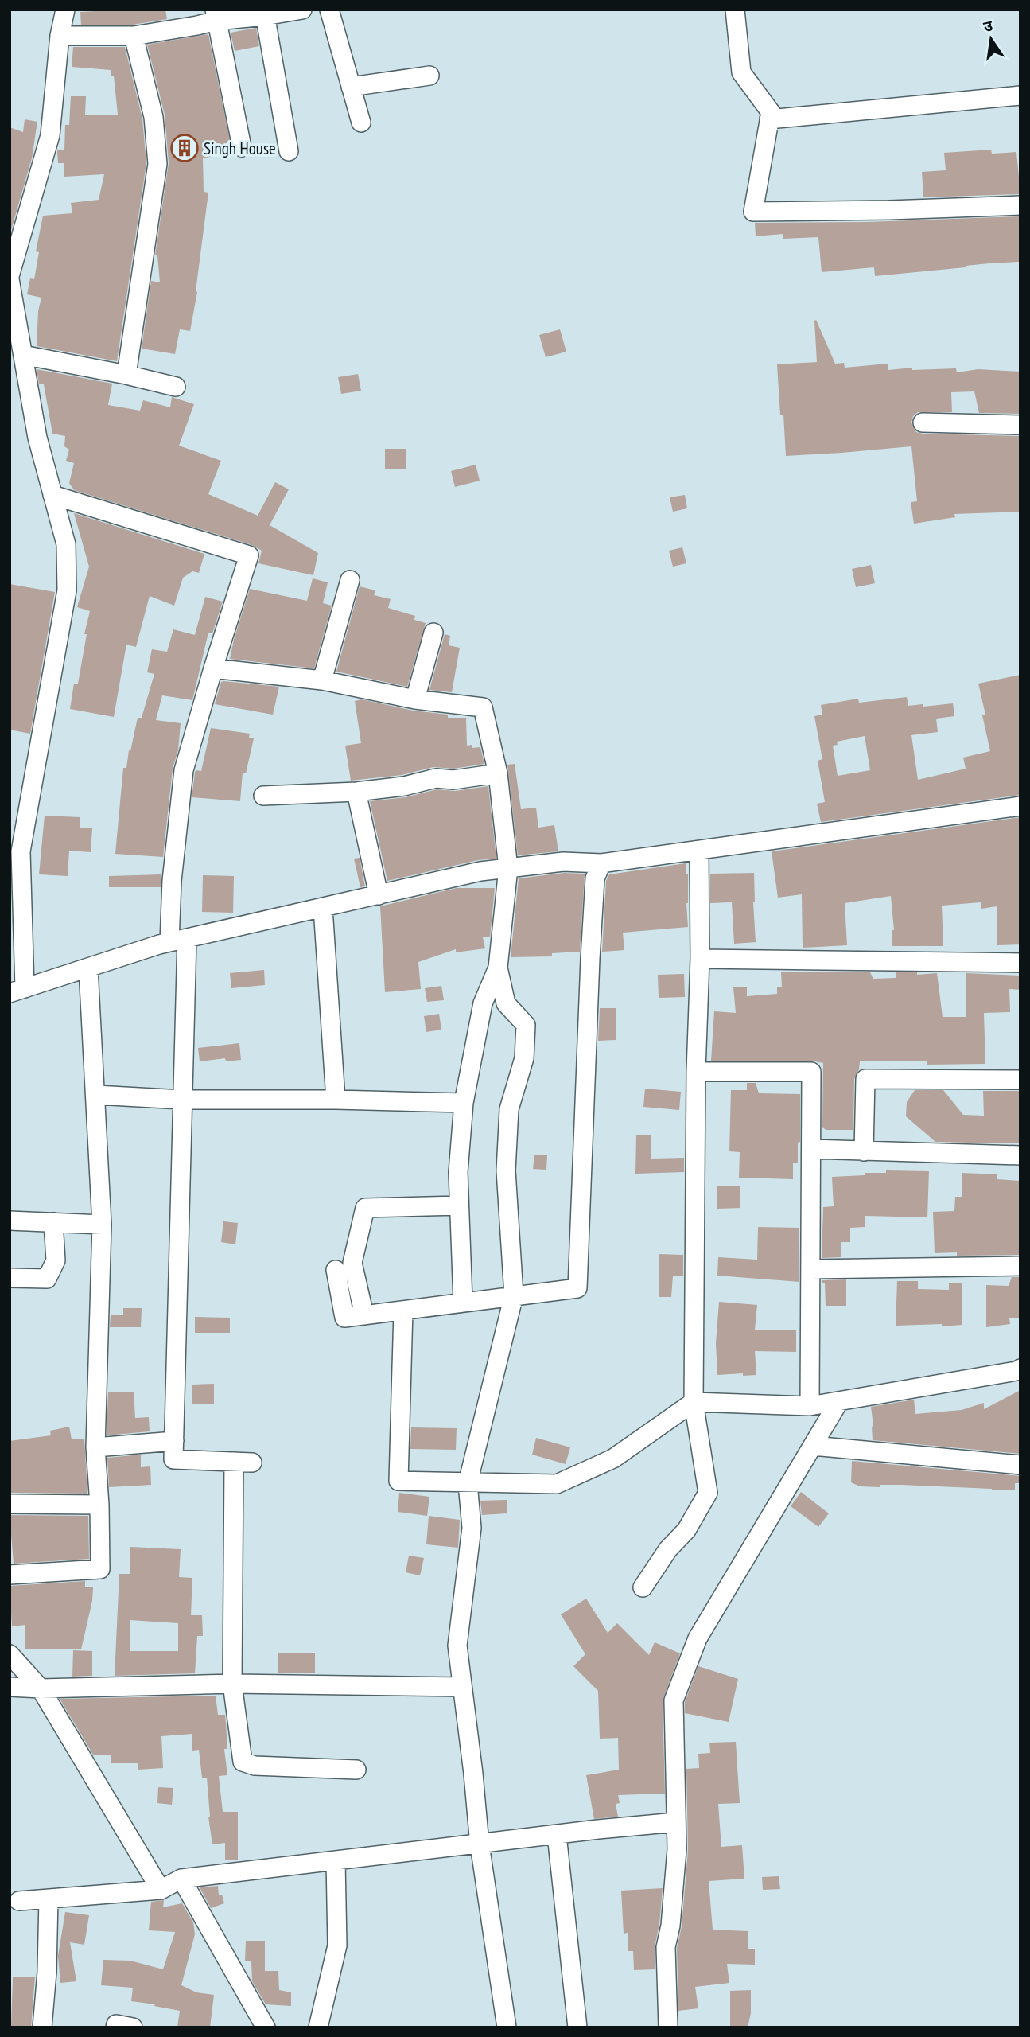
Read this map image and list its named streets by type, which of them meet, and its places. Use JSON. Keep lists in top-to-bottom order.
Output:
{
  "places": {
    "building": ["Singh House"]
  },
  "north": "top"
}
